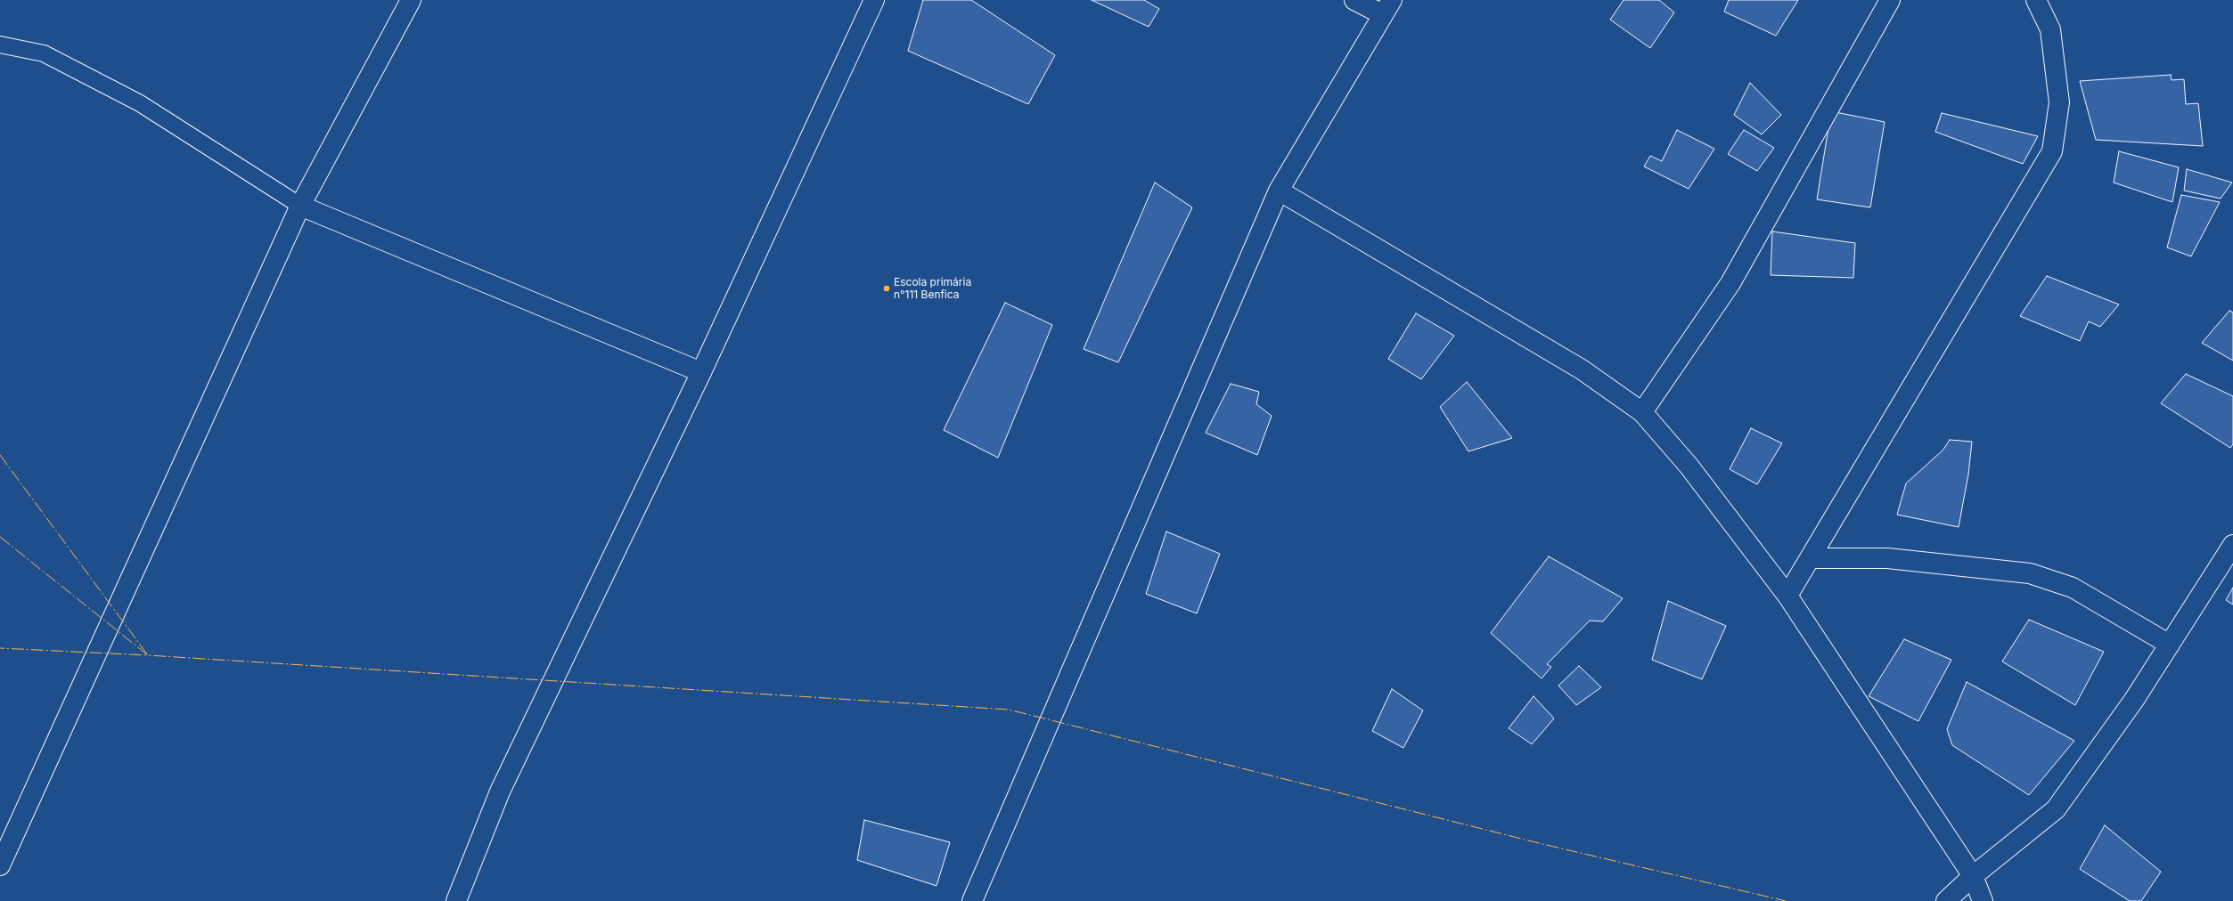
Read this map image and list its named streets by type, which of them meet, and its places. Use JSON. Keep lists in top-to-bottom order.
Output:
{
  "places": ["Escola primária n°111 Benfica"]
}
